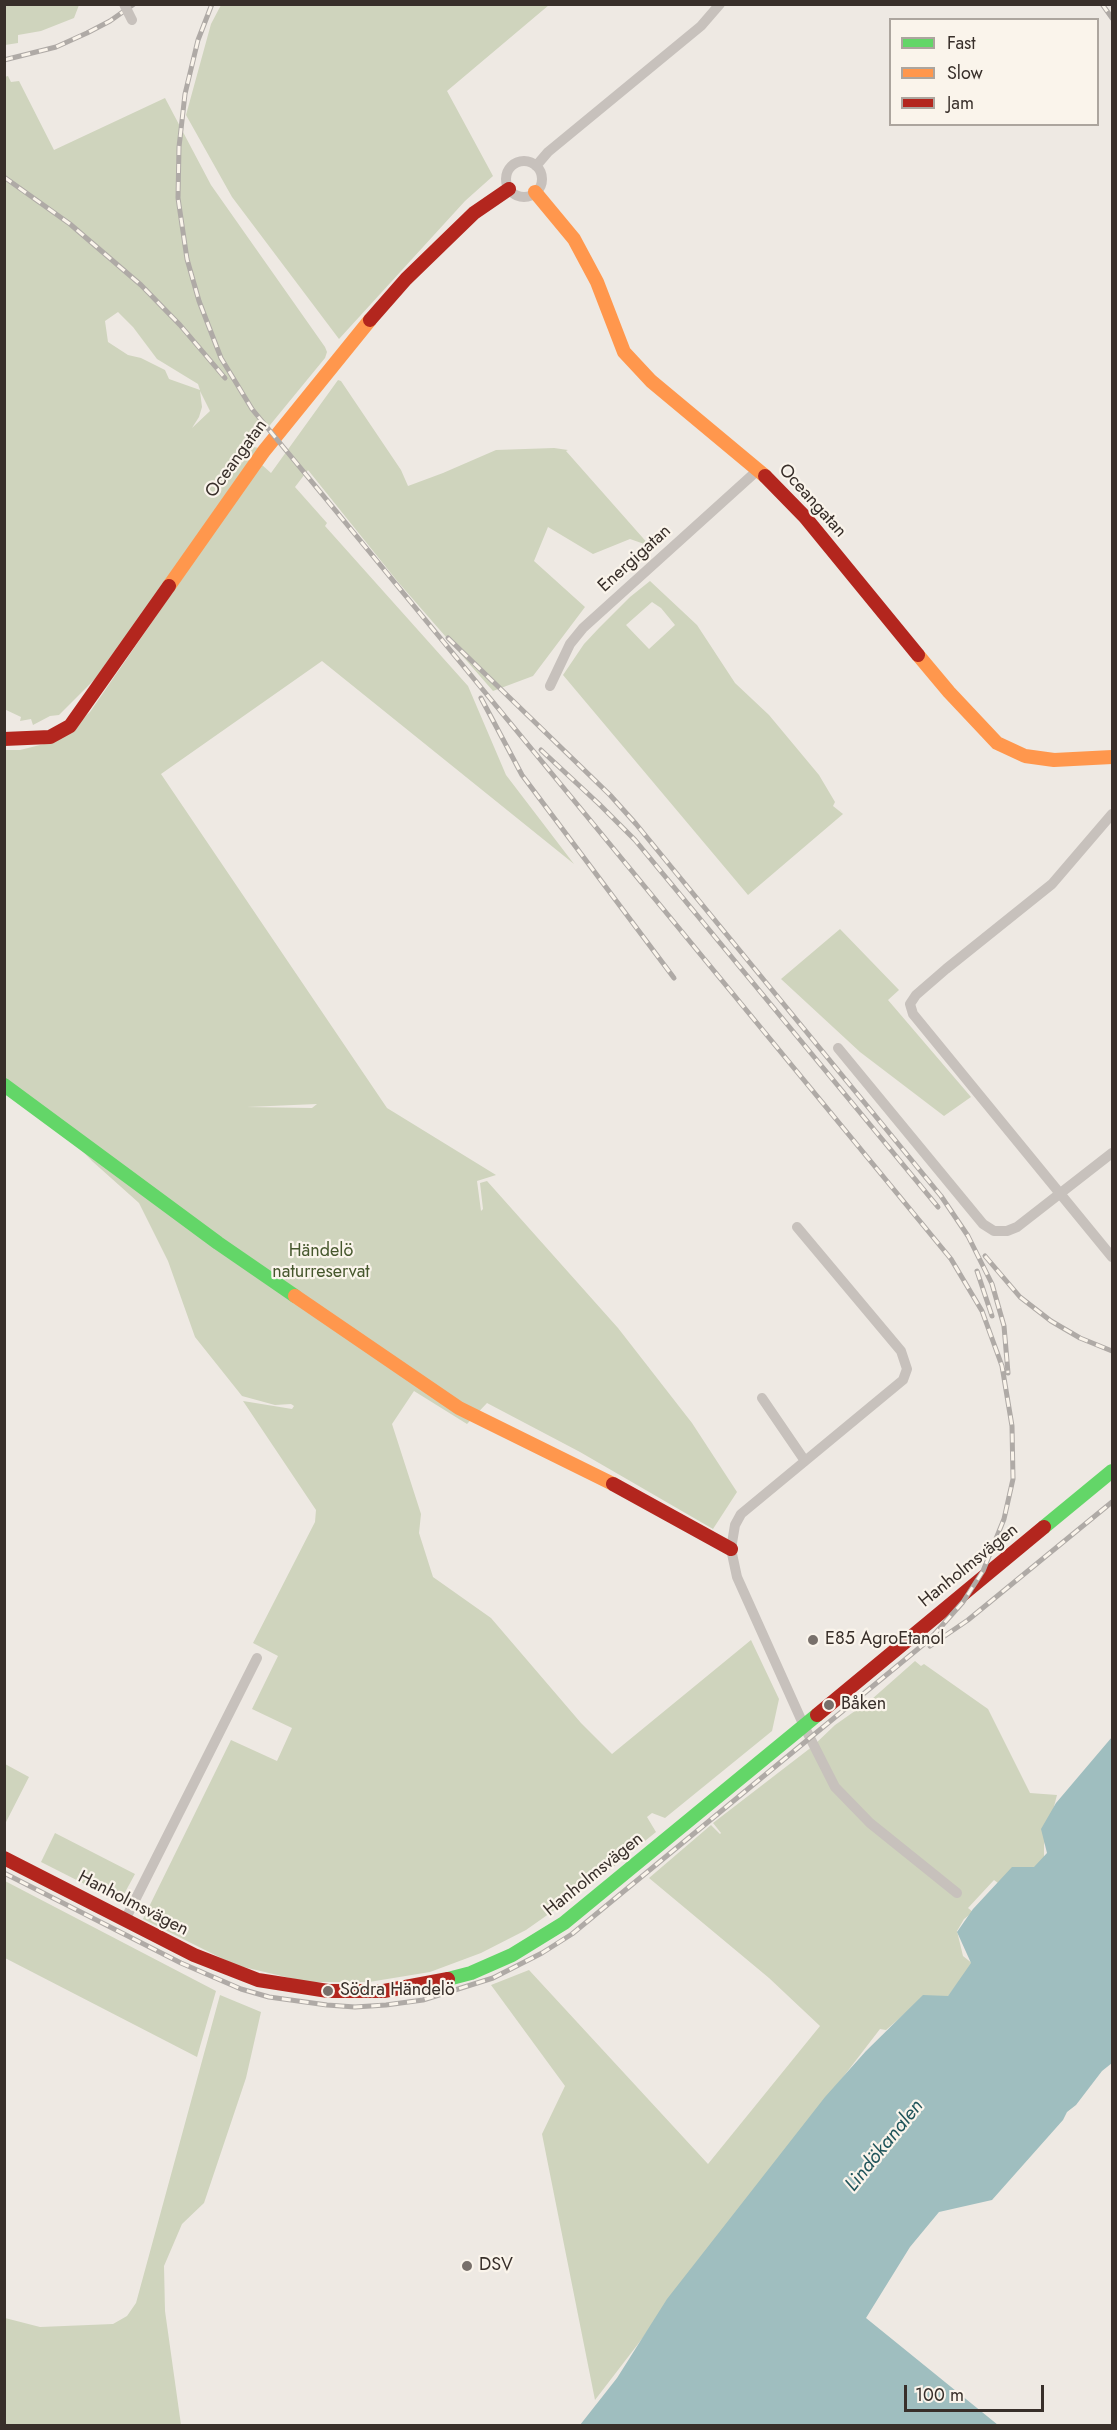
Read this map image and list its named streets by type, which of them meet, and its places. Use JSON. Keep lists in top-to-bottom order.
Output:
{
  "streets": {
    "street": ["Oceangatan", "Energigatan", "Hanholmsvägen"]
  },
  "crossings": [
    ["Oceangatan", "Energigatan"]
  ],
  "water": ["Lindökanalen"],
  "parks": ["Händelö naturreservat"],
  "places": [
    "E85 AgroEtanol",
    "Båken",
    "Södra Händelö",
    "DSV"
  ],
  "legend": ["Fast", "Slow", "Jam"],
  "scale_bar": "100 m"
}
